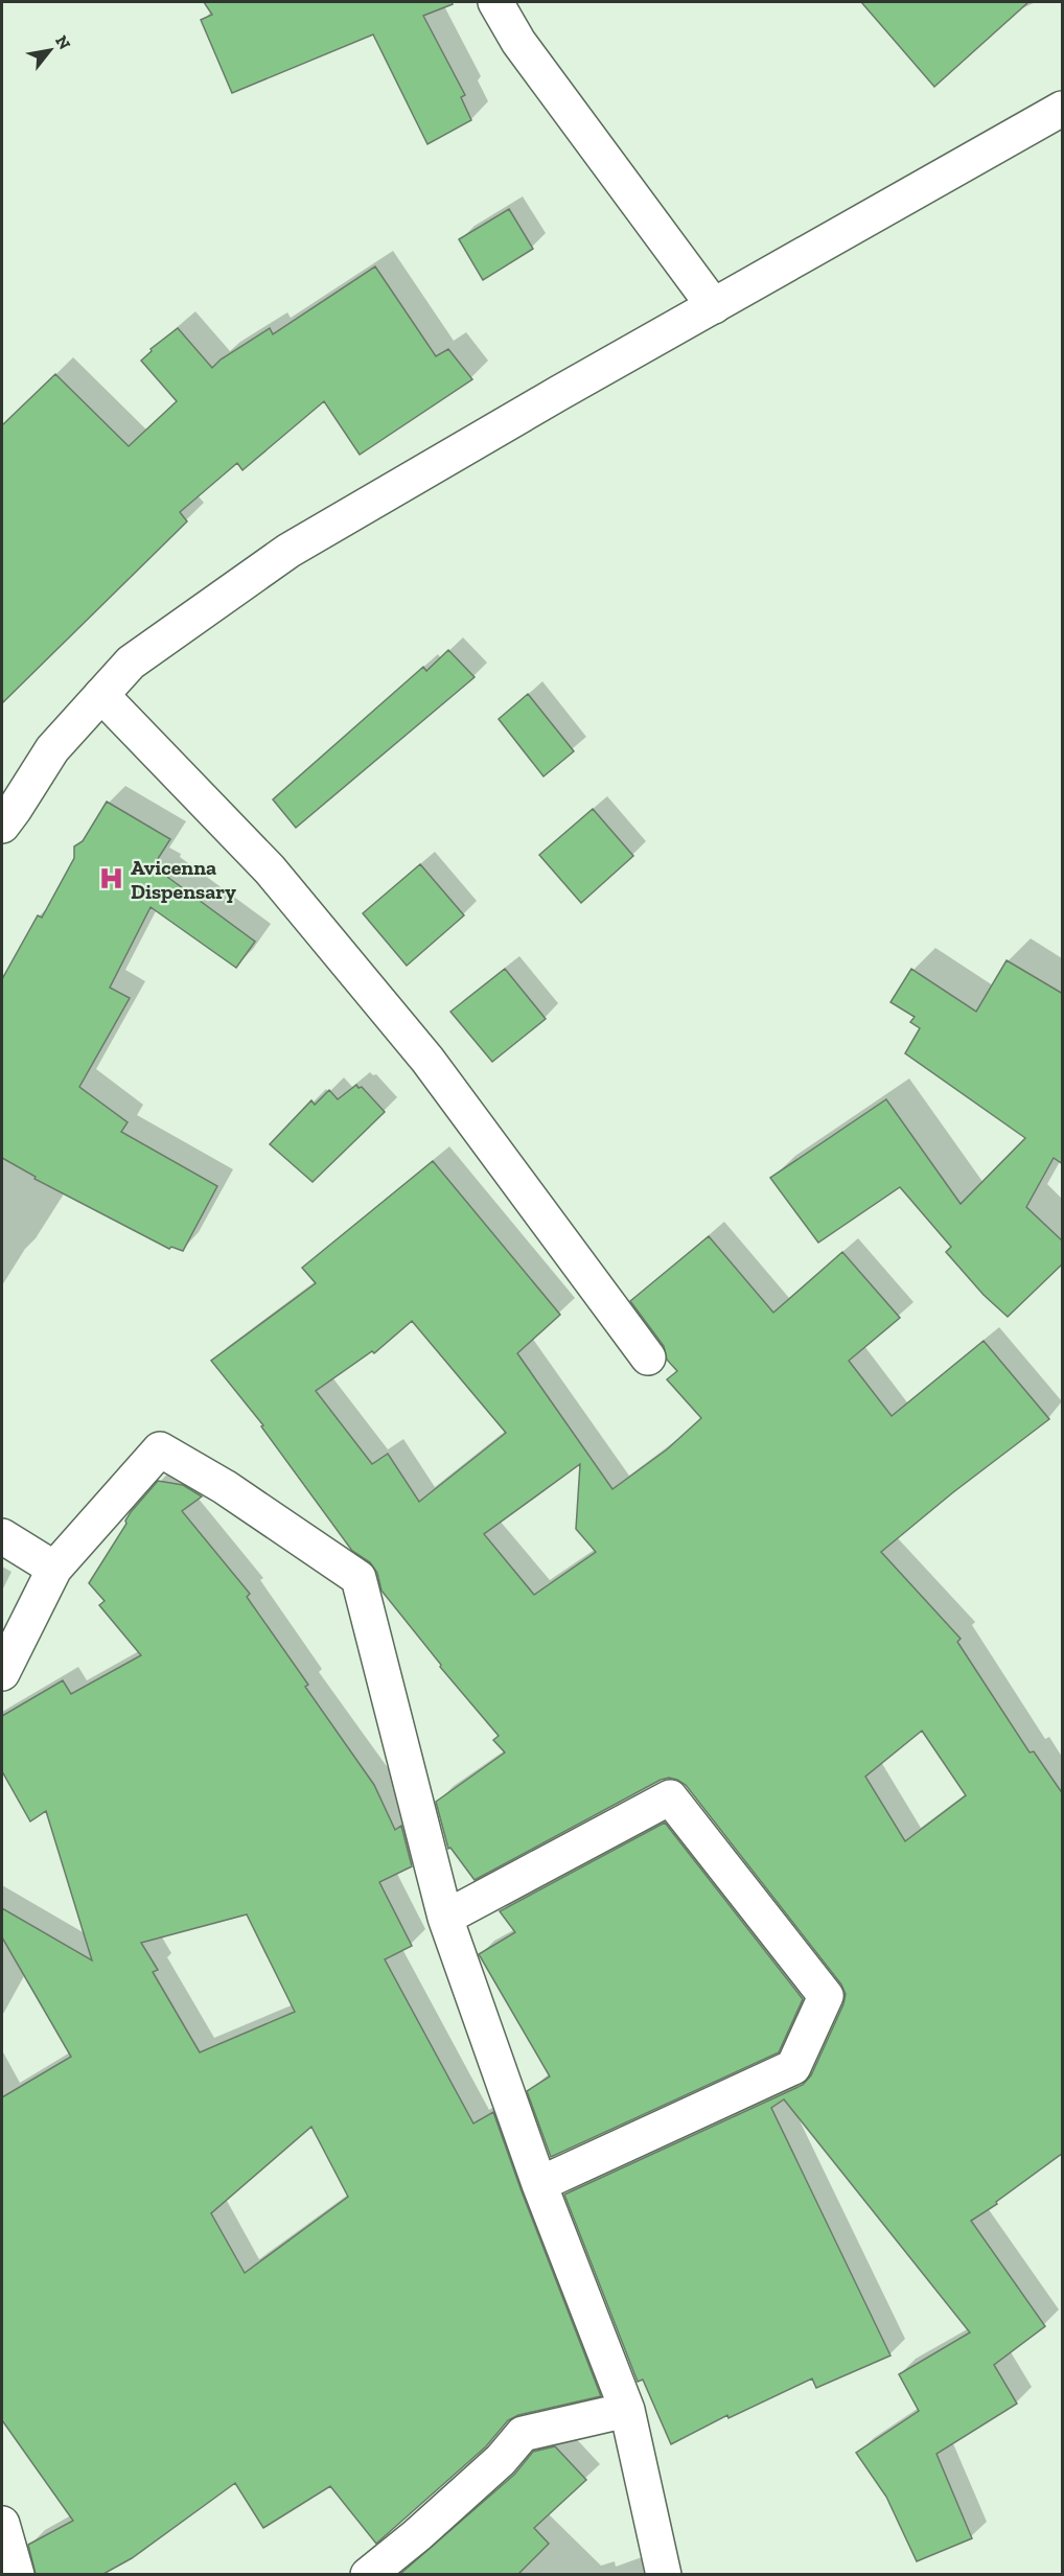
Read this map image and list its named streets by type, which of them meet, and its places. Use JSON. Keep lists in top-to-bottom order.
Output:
{
  "places": {
    "hospital": ["Avicenna Dispensary"]
  },
  "north": "top right"
}
